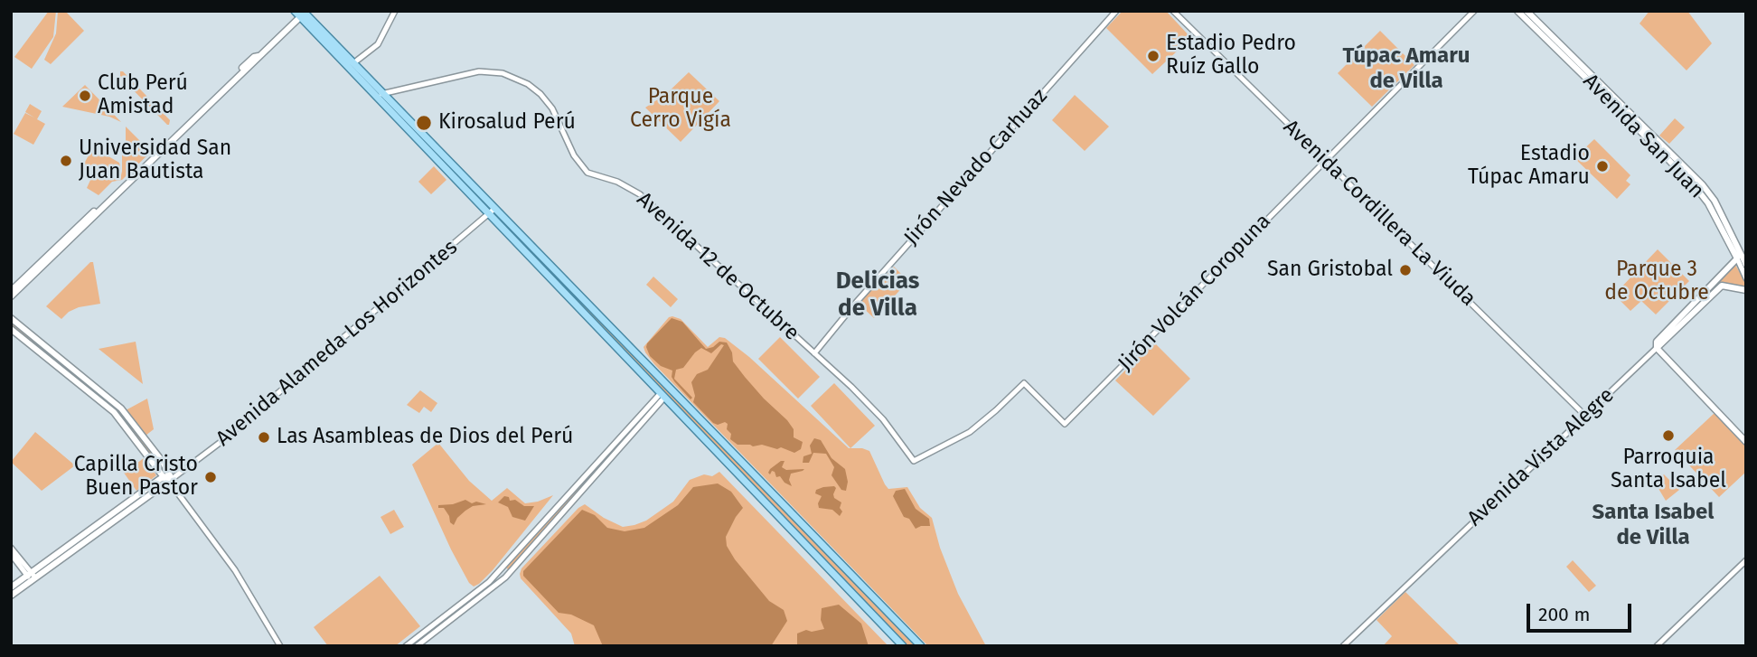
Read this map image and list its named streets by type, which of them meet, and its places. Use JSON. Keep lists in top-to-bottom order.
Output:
{
  "streets": {
    "main road": ["Avenida San Juan", "Avenida Alameda Los Horizontes", "Avenida Vista Alegre"],
    "street": [
      "Jirón Nevado Carhuaz",
      "Avenida Cordillera La Viuda",
      "Avenida 12 de Octubre",
      "Jirón Volcán Coropuna"
    ]
  },
  "crossings": [
    ["Avenida San Juan", "Avenida Vista Alegre"],
    ["Jirón Nevado Carhuaz", "Avenida 12 de Octubre"],
    ["Avenida Cordillera La Viuda", "Jirón Volcán Coropuna"],
    ["Avenida Cordillera La Viuda", "Avenida Vista Alegre"],
    ["Avenida 12 de Octubre", "Jirón Volcán Coropuna"]
  ],
  "districts": ["Túpac Amaru de Villa", "Delicias de Villa", "Santa Isabel de Villa"],
  "parks": ["Parque Cerro Vigía", "Parque 3 de Octubre"],
  "places": [
    "Estadio Pedro Ruíz Gallo",
    "Club Perú Amistad",
    "Kirosalud Perú",
    "Universidad San Juan Bautista",
    "Estadio Túpac Amaru",
    "San Gristobal",
    "Parroquia Santa Isabel",
    "Las Asambleas de Dios del Perú",
    "Capilla Cristo Buen Pastor"
  ],
  "scale_bar": "200 m"
}
